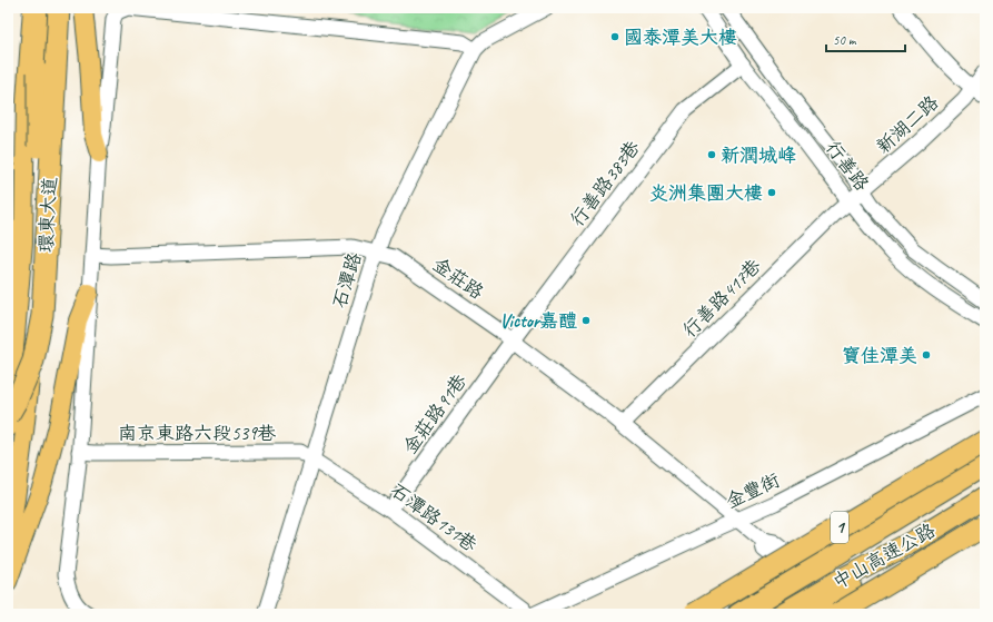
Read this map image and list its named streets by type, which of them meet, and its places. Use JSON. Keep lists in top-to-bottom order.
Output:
{
  "streets": {
    "highway": ["環東大道", "1", "中山高速公路"],
    "street": [
      "新湖二路",
      "行善路",
      "行善路383巷",
      "金莊路",
      "石潭路",
      "行善路417巷",
      "金莊路91巷",
      "南京東路六段539巷",
      "金豐街",
      "石潭路131巷"
    ]
  },
  "crossings": [
    ["新湖二路", "行善路"],
    ["新湖二路", "行善路417巷"],
    ["行善路", "行善路383巷"],
    ["行善路", "行善路417巷"],
    ["行善路383巷", "金莊路"],
    ["行善路383巷", "金莊路91巷"],
    ["金莊路", "石潭路"],
    ["金莊路", "行善路417巷"],
    ["金莊路", "金莊路91巷"],
    ["金莊路", "金豐街"],
    ["石潭路", "南京東路六段539巷"],
    ["石潭路", "石潭路131巷"],
    ["金莊路91巷", "石潭路131巷"],
    ["南京東路六段539巷", "石潭路131巷"]
  ],
  "places": [
    "國泰潭美大樓",
    "新潤城峰",
    "炎洲集團大樓",
    "Victor嘉醴",
    "寶佳潭美"
  ],
  "scale_bar": "50 m"
}
